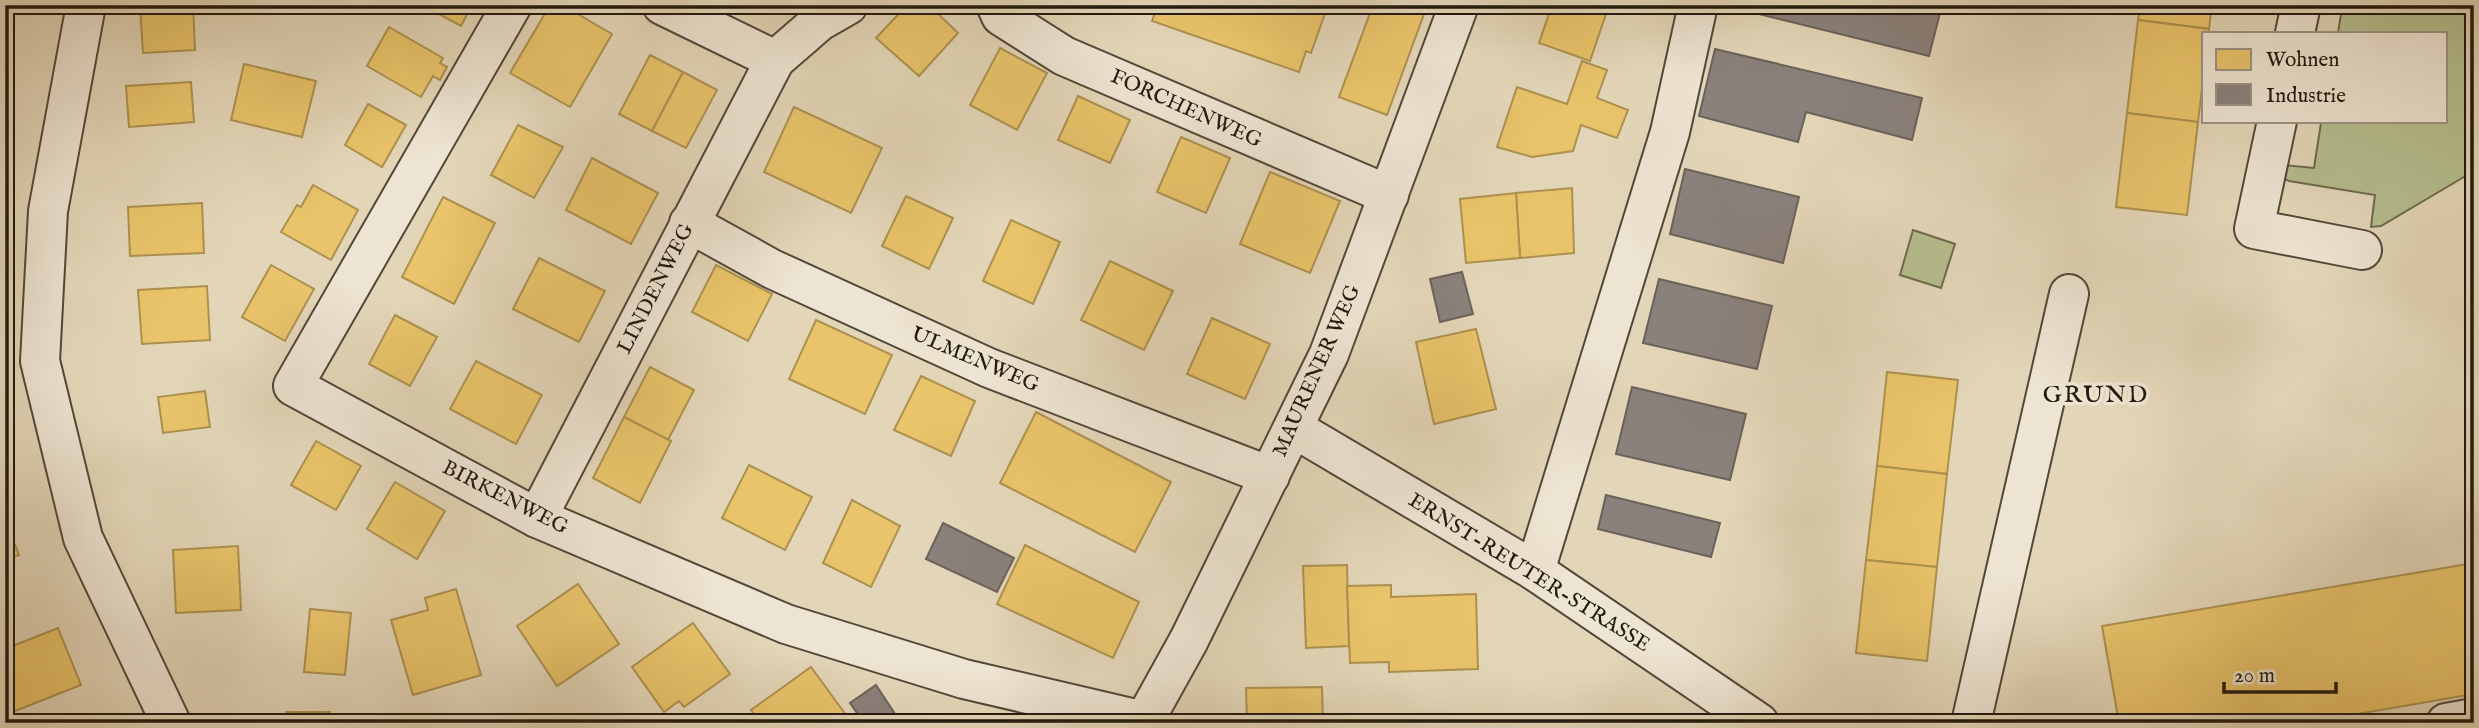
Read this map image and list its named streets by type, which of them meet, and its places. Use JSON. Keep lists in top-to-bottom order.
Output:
{
  "streets": {
    "street": [
      "FORCHENWEG",
      "LINDENWEG",
      "ULMENWEG",
      "MAURENER WEG",
      "BIRKENWEG",
      "ERNST-REUTER-STRASSE"
    ]
  },
  "crossings": [
    ["FORCHENWEG", "MAURENER WEG"],
    ["LINDENWEG", "ULMENWEG"],
    ["LINDENWEG", "BIRKENWEG"],
    ["ULMENWEG", "MAURENER WEG"],
    ["MAURENER WEG", "BIRKENWEG"],
    ["MAURENER WEG", "ERNST-REUTER-STRASSE"]
  ],
  "districts": ["GRUND"],
  "legend": ["Wohnen", "Industrie"],
  "scale_bar": "20 m"
}
